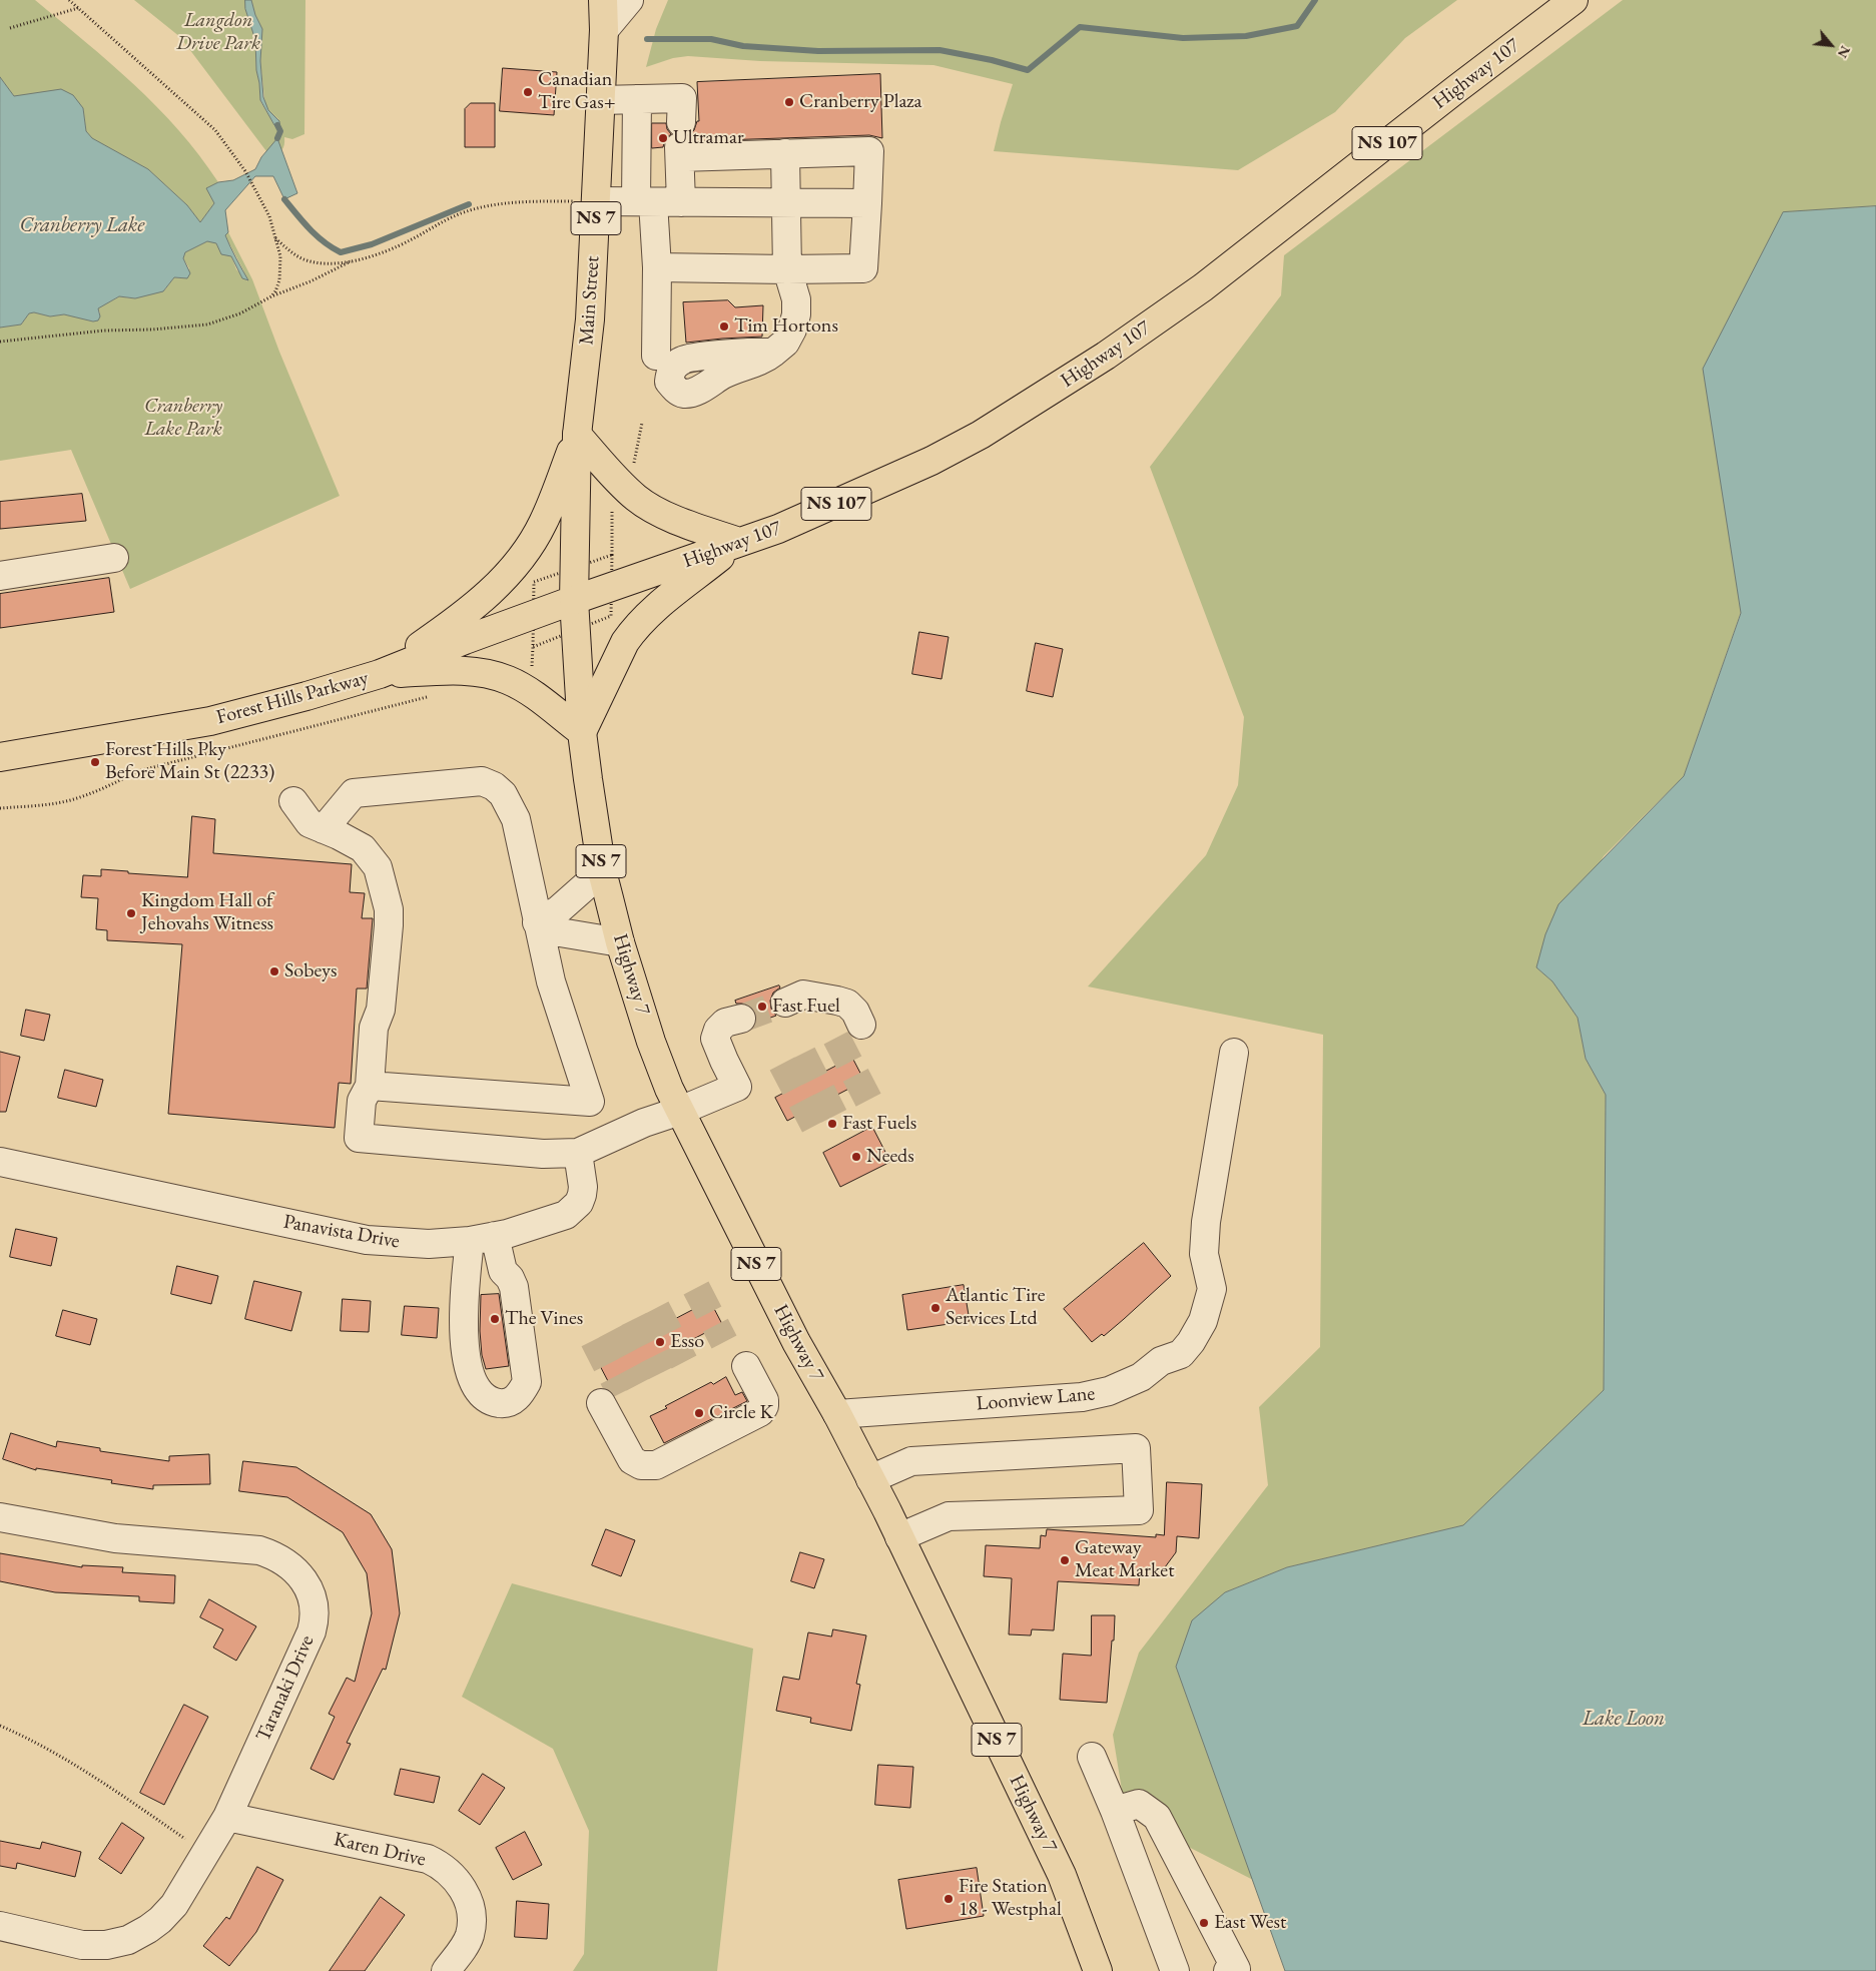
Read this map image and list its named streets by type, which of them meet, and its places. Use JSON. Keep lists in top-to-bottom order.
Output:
{
  "streets": {
    "main road": [
      "Highway 107",
      "NS 107",
      "NS 7",
      "Main Street",
      "Forest Hills Parkway",
      "Highway 7"
    ],
    "street": [
      "Panavista Drive",
      "Loonview Lane",
      "Taranaki Drive",
      "Karen Drive"
    ]
  },
  "crossings": [
    ["Highway 107", "Main Street"],
    ["Highway 107", "Forest Hills Parkway"],
    ["Highway 107", "Highway 7"],
    ["Main Street", "Forest Hills Parkway"],
    ["Main Street", "Highway 7"],
    ["Forest Hills Parkway", "Highway 7"],
    ["Highway 7", "Loonview Lane"],
    ["Taranaki Drive", "Karen Drive"]
  ],
  "water": ["Cranberry Lake", "Lake Loon"],
  "parks": ["Langdon Drive Park", "Cranberry Lake Park"],
  "places": [
    "Canadian Tire Gas+",
    "Cranberry Plaza",
    "Ultramar",
    "Tim Hortons",
    "Forest Hills Pky Before Main St (2233)",
    "Kingdom Hall of Jehovahs Witness",
    "Sobeys",
    "Fast Fuel",
    "Fast Fuels",
    "Needs",
    "Atlantic Tire Services Ltd",
    "The Vines",
    "Esso",
    "Circle K",
    "Gateway Meat Market",
    "Fire Station 18 - Westphal",
    "East West"
  ],
  "north": "bottom right"
}
